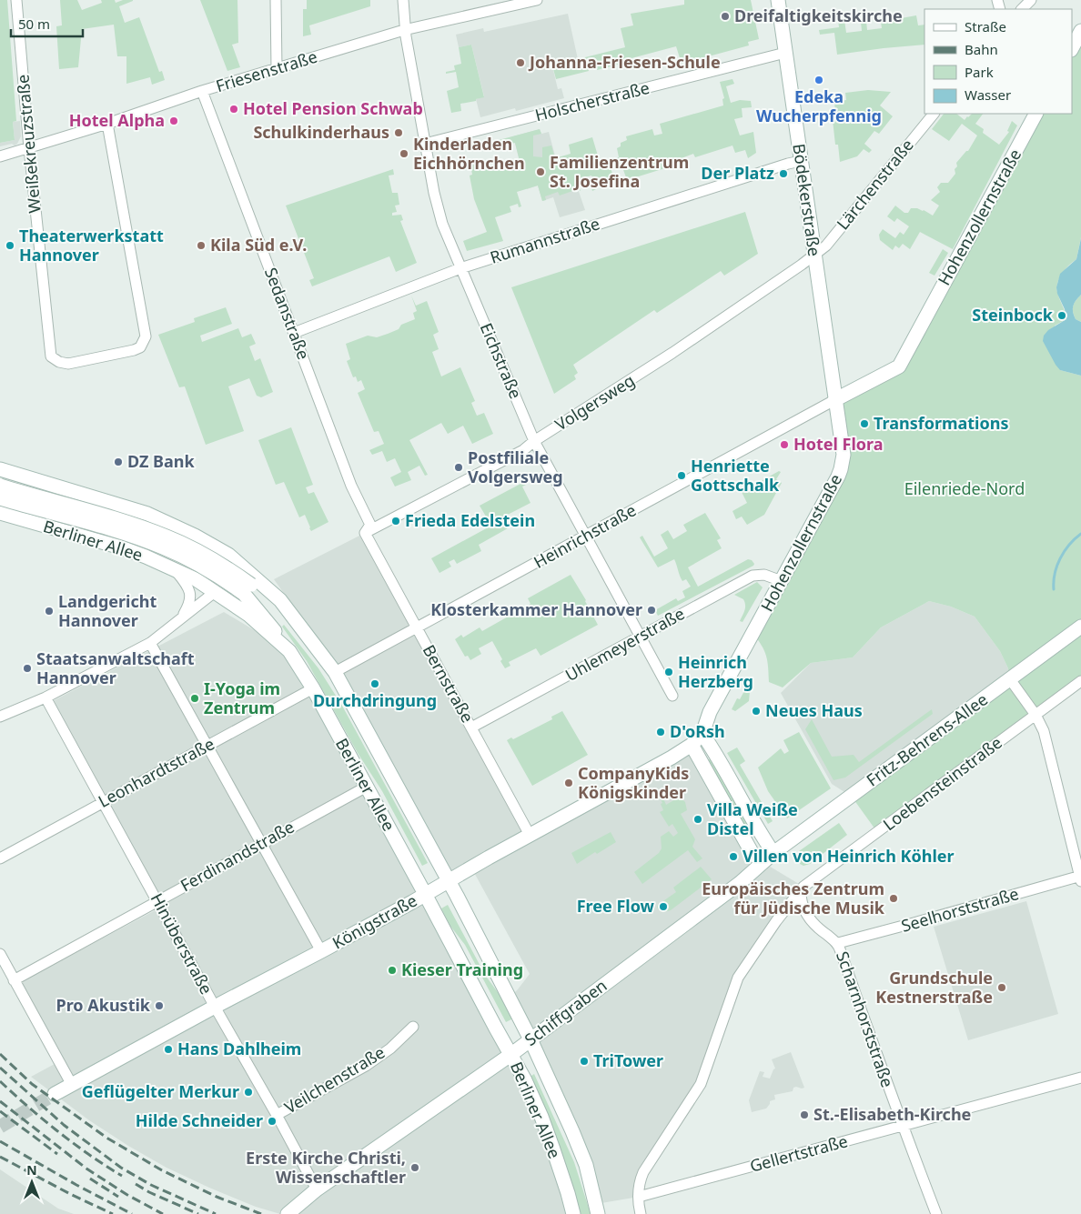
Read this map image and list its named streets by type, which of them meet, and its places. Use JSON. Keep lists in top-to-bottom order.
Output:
{
  "streets": {
    "main road": [
      "Bödekerstraße",
      "Hohenzollernstraße",
      "Berliner Allee",
      "Fritz-Behrens-Allee",
      "Königstraße",
      "Schiffgraben"
    ],
    "street": [
      "Friesenstraße",
      "Holscherstraße",
      "Weißekreuzstraße",
      "Lärchenstraße",
      "Rumannstraße",
      "Sedanstraße",
      "Eichstraße",
      "Volgersweg",
      "Heinrichstraße",
      "Uhlemeyerstraße",
      "Bernstraße",
      "Leonhardtstraße",
      "Loebensteinstraße",
      "Ferdinandstraße",
      "Seelhorststraße",
      "Hinüberstraße",
      "Scharnhorststraße",
      "Veilchenstraße",
      "Gellertstraße"
    ]
  },
  "crossings": [
    ["Friesenstraße", "Weißekreuzstraße"],
    ["Friesenstraße", "Sedanstraße"],
    ["Friesenstraße", "Eichstraße"],
    ["Holscherstraße", "Bödekerstraße"],
    ["Holscherstraße", "Eichstraße"],
    ["Lärchenstraße", "Bödekerstraße"],
    ["Lärchenstraße", "Volgersweg"],
    ["Bödekerstraße", "Hohenzollernstraße"],
    ["Bödekerstraße", "Rumannstraße"],
    ["Bödekerstraße", "Volgersweg"],
    ["Bödekerstraße", "Heinrichstraße"],
    ["Hohenzollernstraße", "Heinrichstraße"],
    ["Hohenzollernstraße", "Uhlemeyerstraße"],
    ["Rumannstraße", "Sedanstraße"],
    ["Rumannstraße", "Eichstraße"],
    ["Sedanstraße", "Volgersweg"],
    ["Sedanstraße", "Bernstraße"],
    ["Eichstraße", "Volgersweg"],
    ["Eichstraße", "Heinrichstraße"],
    ["Eichstraße", "Uhlemeyerstraße"],
    ["Volgersweg", "Bernstraße"],
    ["Heinrichstraße", "Berliner Allee"],
    ["Heinrichstraße", "Bernstraße"],
    ["Berliner Allee", "Leonhardtstraße"],
    ["Berliner Allee", "Ferdinandstraße"],
    ["Berliner Allee", "Königstraße"],
    ["Berliner Allee", "Schiffgraben"],
    ["Uhlemeyerstraße", "Bernstraße"],
    ["Bernstraße", "Königstraße"],
    ["Fritz-Behrens-Allee", "Schiffgraben"],
    ["Leonhardtstraße", "Hinüberstraße"],
    ["Loebensteinstraße", "Scharnhorststraße"],
    ["Loebensteinstraße", "Gellertstraße"],
    ["Ferdinandstraße", "Hinüberstraße"],
    ["Seelhorststraße", "Scharnhorststraße"],
    ["Königstraße", "Hinüberstraße"],
    ["Hinüberstraße", "Schiffgraben"],
    ["Hinüberstraße", "Veilchenstraße"],
    ["Scharnhorststraße", "Gellertstraße"]
  ],
  "parks": ["Eilenriede-Nord"],
  "places": [
    "Dreifaltigkeitskirche",
    "Johanna-Friesen-Schule",
    "Edeka Wucherpfennig",
    "Hotel Pension Schwab",
    "Hotel Alpha",
    "Schulkinderhaus",
    "Kinderladen Eichhörnchen",
    "Familienzentrum St. Josefina",
    "Der Platz",
    "Theaterwerkstatt Hannover",
    "Kila Süd e.V.",
    "Steinbock",
    "Transformations",
    "Hotel Flora",
    "DZ Bank",
    "Postfiliale Volgersweg",
    "Henriette Gottschalk",
    "Frieda Edelstein",
    "Klosterkammer Hannover",
    "Landgericht Hannover",
    "Staatsanwaltschaft Hannover",
    "Heinrich Herzberg",
    "Durchdringung",
    "I-Yoga im Zentrum",
    "Neues Haus",
    "D'oRsh",
    "CompanyKids Königskinder",
    "Villa Weiße Distel",
    "Villen von Heinrich Köhler",
    "Europäisches Zentrum für Jüdische Musik",
    "Free Flow",
    "Kieser Training",
    "Grundschule Kestnerstraße",
    "Pro Akustik",
    "Hans Dahlheim",
    "TriTower",
    "Geflügelter Merkur",
    "St.-Elisabeth-Kirche",
    "Hilde Schneider",
    "Erste Kirche Christi, Wissenschaftler"
  ],
  "legend": [
    "Straße",
    "Bahn",
    "Park",
    "Wasser"
  ],
  "scale_bar": "50 m",
  "north": "top"
}
